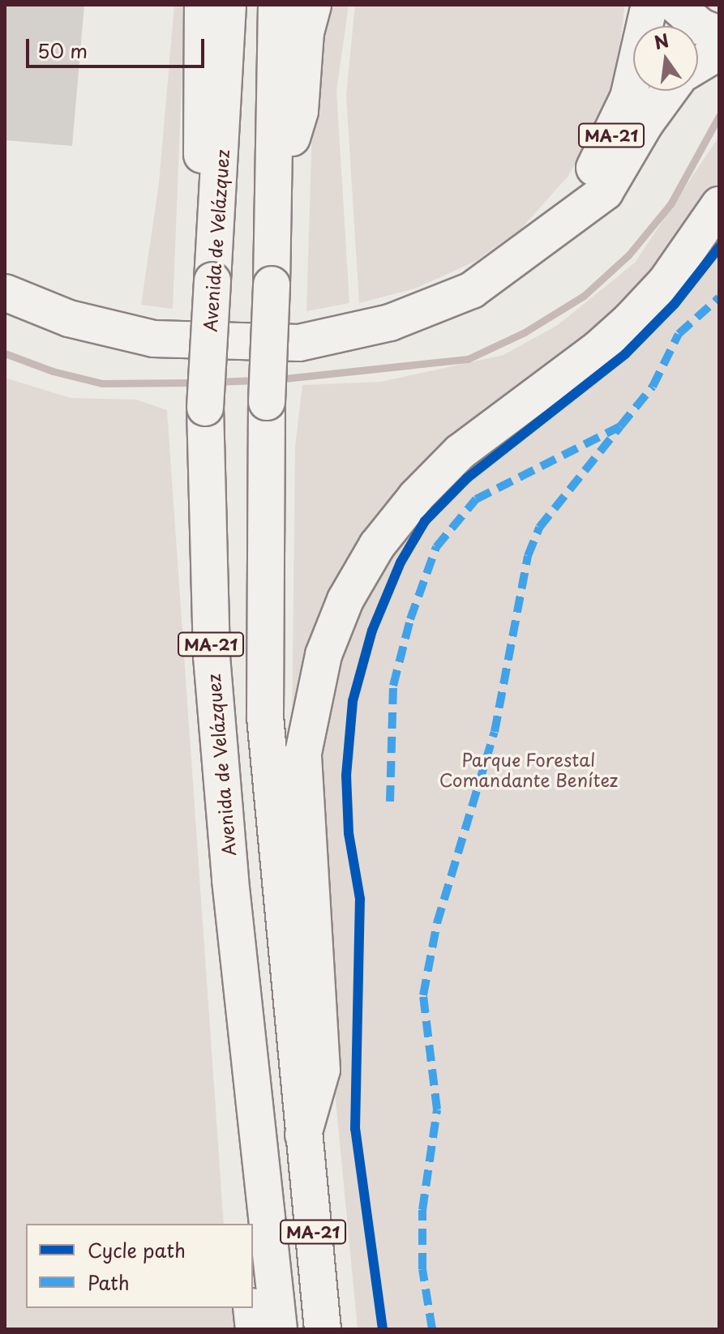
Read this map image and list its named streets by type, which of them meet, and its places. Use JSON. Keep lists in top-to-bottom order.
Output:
{
  "streets": {
    "main road": ["MA-21", "Avenida de Velázquez"]
  },
  "parks": ["Parque Forestal Comandante Benítez"],
  "legend": ["Cycle path", "Path"],
  "scale_bar": "50 m",
  "north": "top"
}
